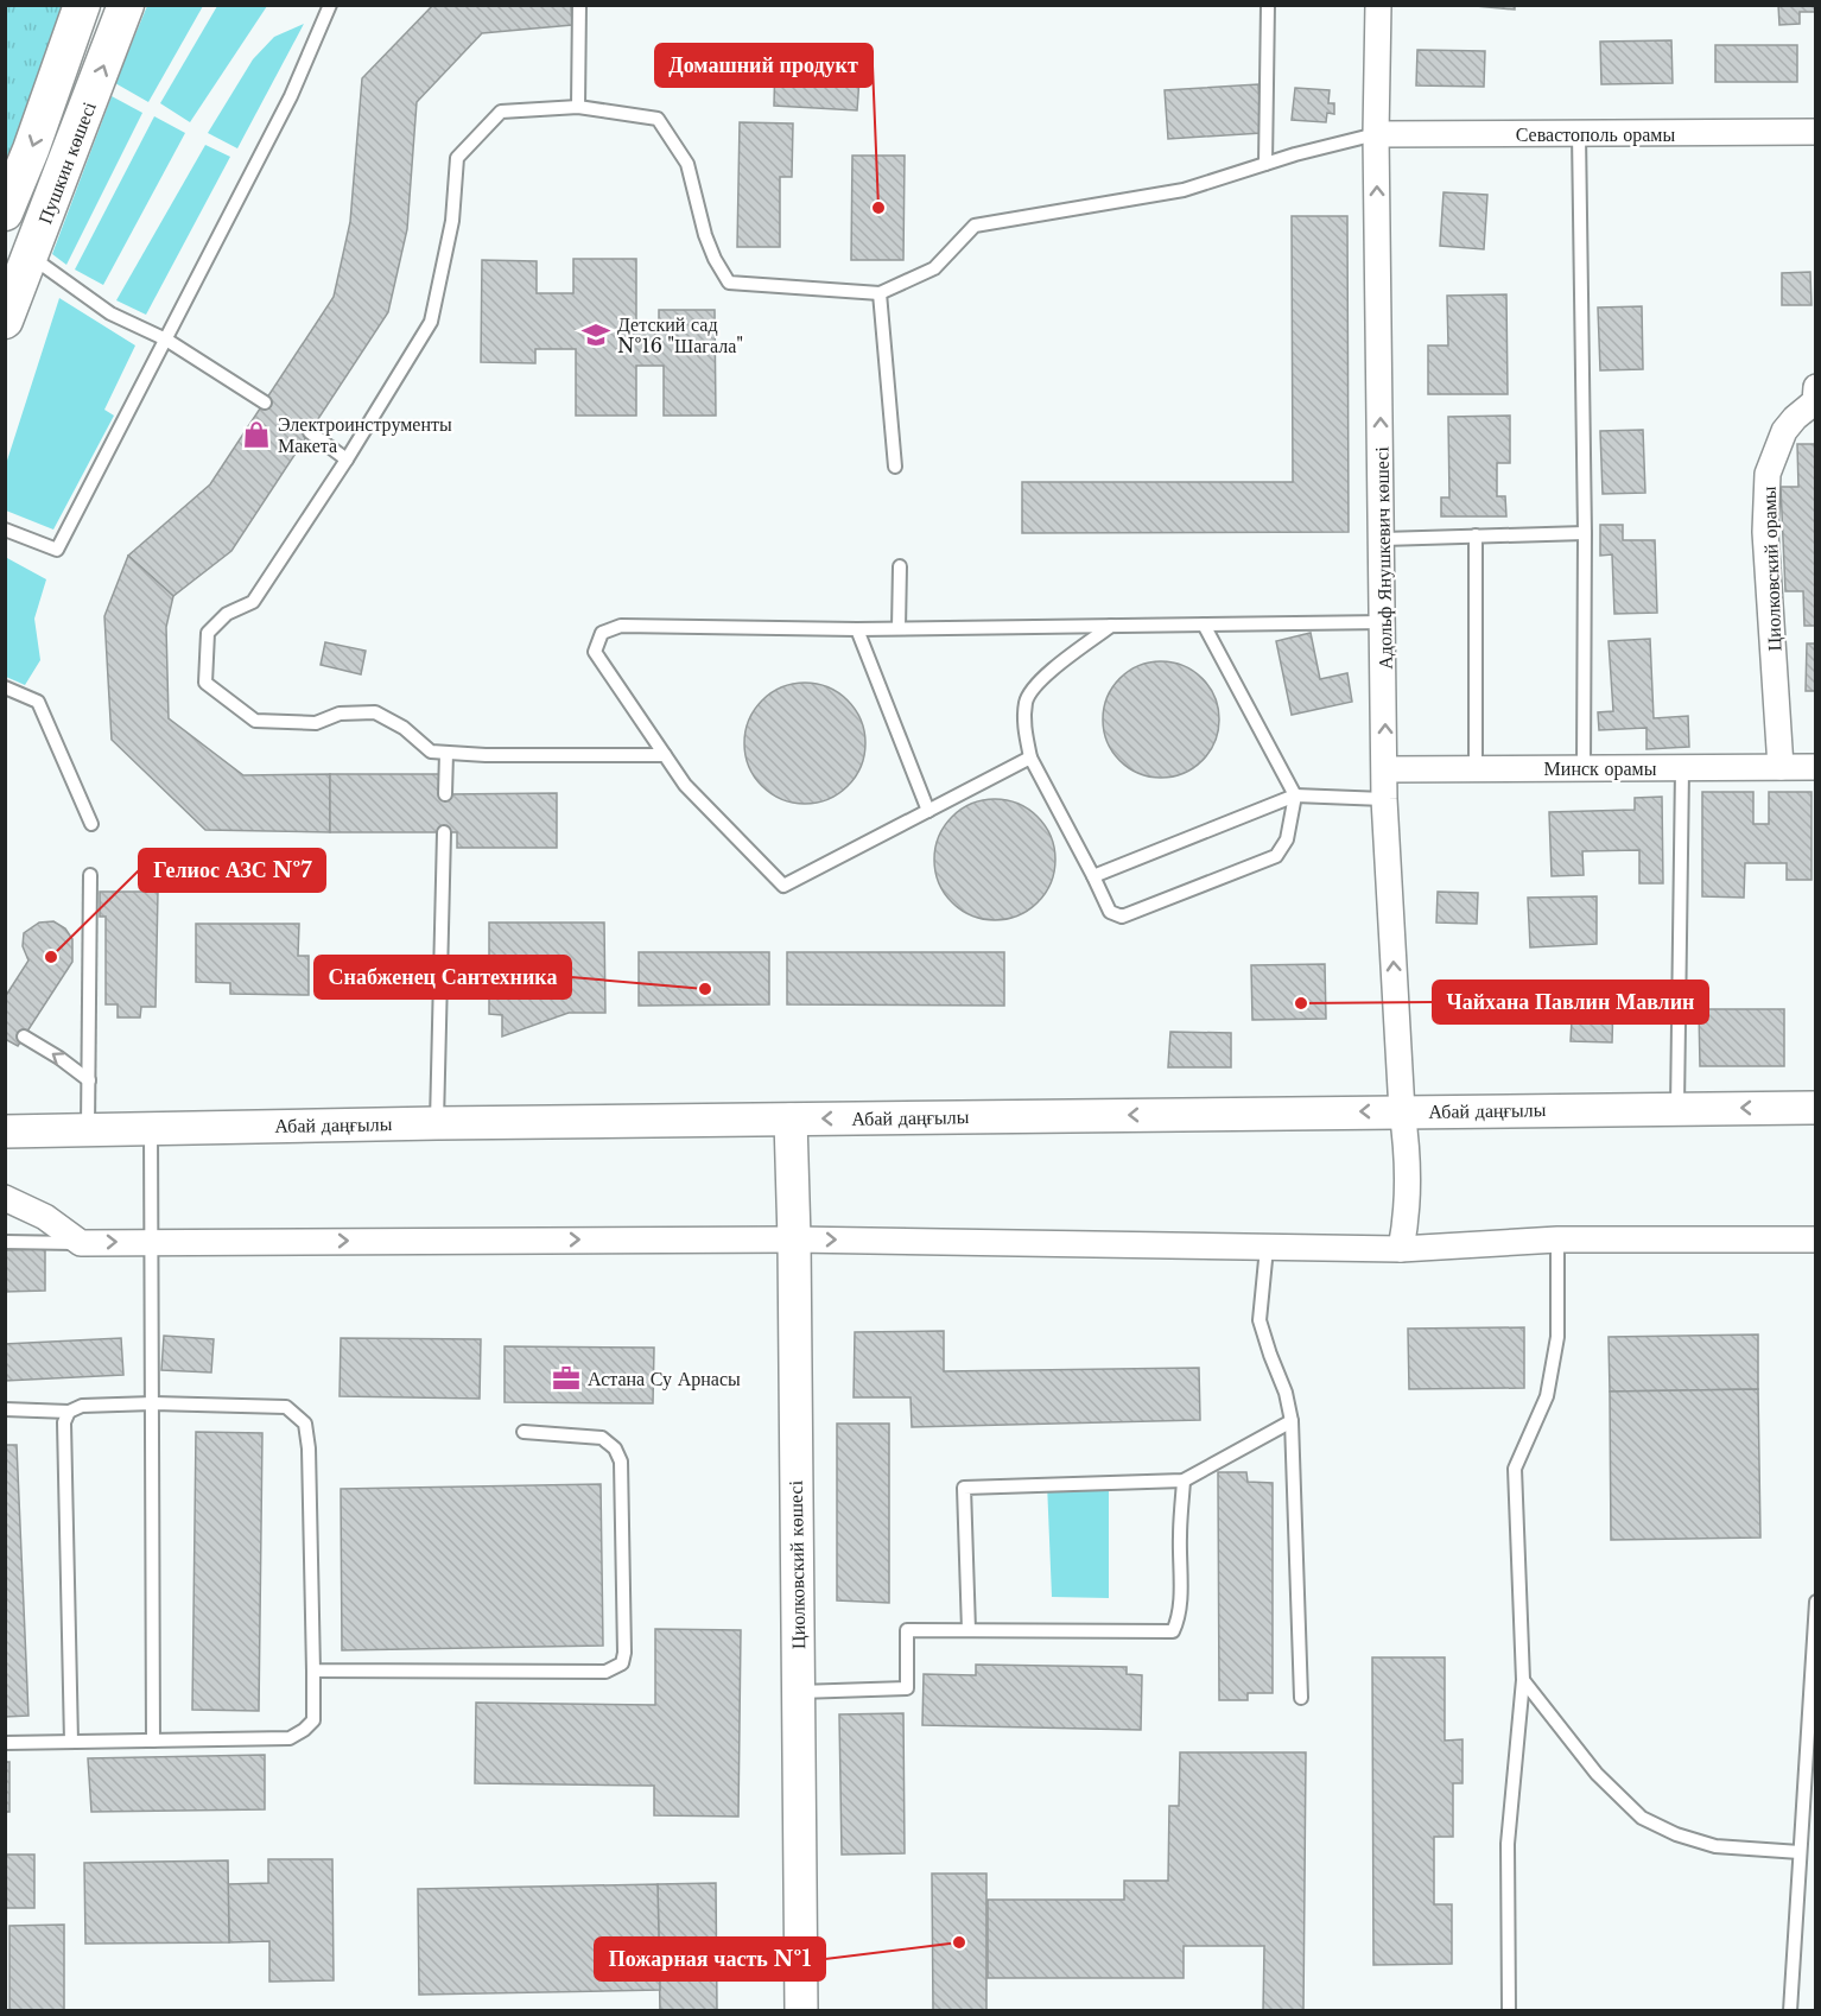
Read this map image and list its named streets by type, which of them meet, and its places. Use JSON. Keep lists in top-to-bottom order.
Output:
{
  "streets": {
    "main road": ["Пушкин көшесі"],
    "street": [
      "Севастополь орамы",
      "Адольф Янушкевич көшесі",
      "Циолковский орамы",
      "Минск орамы",
      "Абай даңғылы",
      "Циолковский көшесі"
    ]
  },
  "crossings": [
    ["Севастополь орамы", "Адольф Янушкевич көшесі"],
    ["Адольф Янушкевич көшесі", "Минск орамы"],
    ["Адольф Янушкевич көшесі", "Абай даңғылы"],
    ["Циолковский орамы", "Минск орамы"],
    ["Абай даңғылы", "Циолковский көшесі"]
  ],
  "one_way": ["Адольф Янушкевич көшесі"],
  "places": {
    "other": [
      "Домашний продукт",
      "Гелиос АЗС №7",
      "Снабженец Сантехника",
      "Чайхана Павлин Мавлин",
      "Пожарная часть №1"
    ],
    "school or university": ["Детский сад №16 \"Шагала\""],
    "shop": ["Электроинструменты Макета"],
    "office": ["Астана Су Арнасы"]
  }
}
